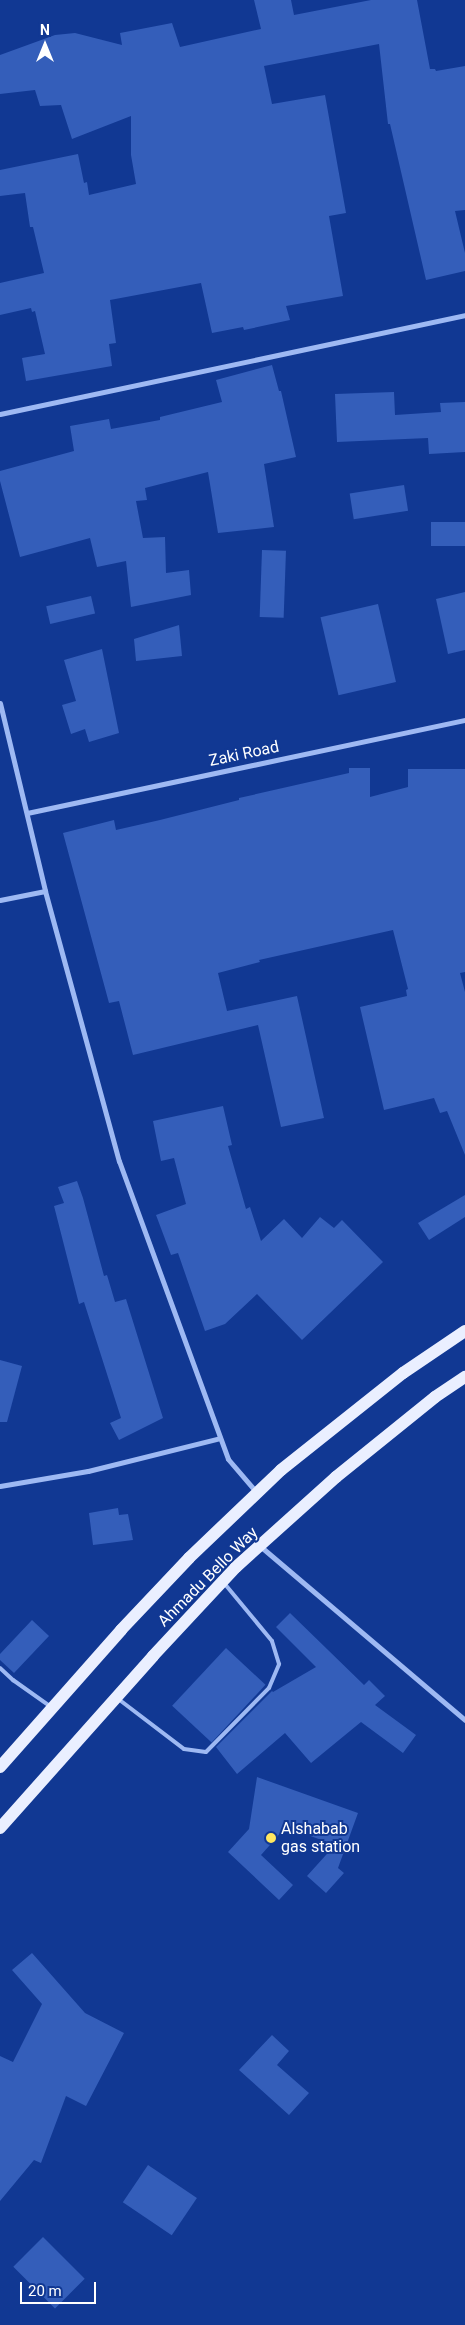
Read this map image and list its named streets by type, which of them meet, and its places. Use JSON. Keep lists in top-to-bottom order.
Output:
{
  "streets": {
    "main road": ["Ahmadu Bello Way"],
    "street": ["Zaki Road"]
  },
  "places": ["Alshabab gas station"],
  "scale_bar": "20 m",
  "north": "top"
}
